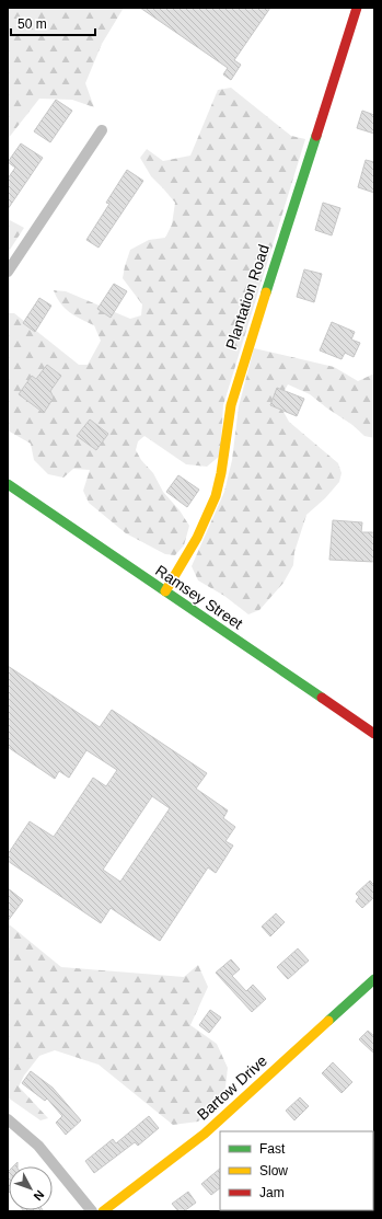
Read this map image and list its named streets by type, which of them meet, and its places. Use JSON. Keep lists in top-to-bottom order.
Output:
{
  "streets": {
    "street": ["Plantation Road", "Ramsey Street", "Bartow Drive"]
  },
  "crossings": [
    ["Plantation Road", "Ramsey Street"]
  ],
  "legend": ["Fast", "Slow", "Jam"],
  "scale_bar": "50 m",
  "north": "bottom right"
}
